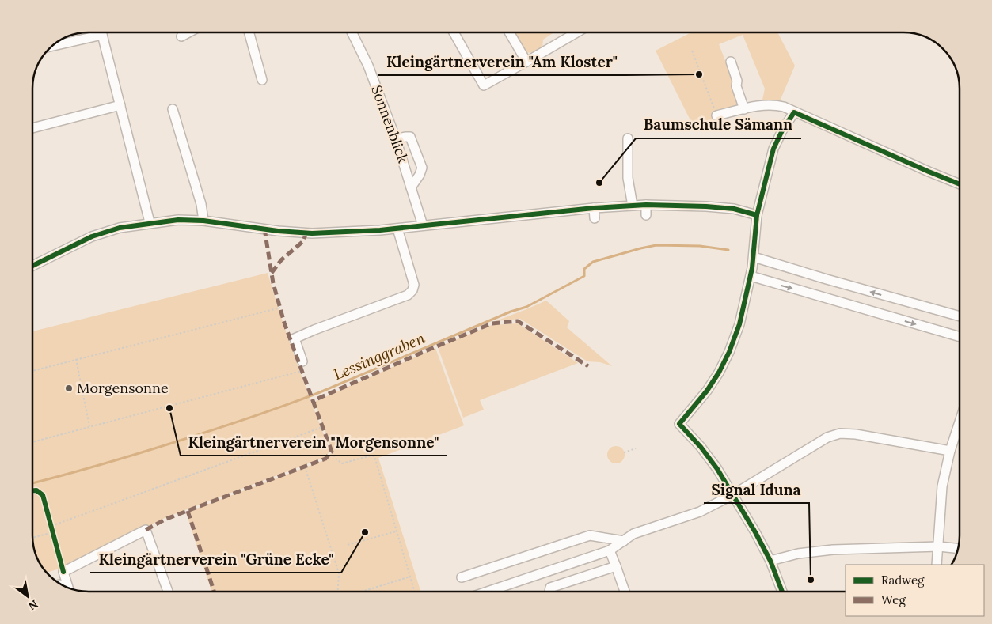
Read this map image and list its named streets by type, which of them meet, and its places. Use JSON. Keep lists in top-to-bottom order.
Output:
{
  "streets": {
    "street": ["Sonnenblick"]
  },
  "water": ["Lessinggraben"],
  "places": [
    "Kleingärtnerverein \"Am Kloster\"",
    "Baumschule Sämann",
    "Morgensonne",
    "Kleingärtnerverein \"Morgensonne\"",
    "Kleingärtnerverein \"Grüne Ecke\"",
    "Signal Iduna"
  ],
  "legend": ["Radweg", "Weg"],
  "north": "bottom right"
}
